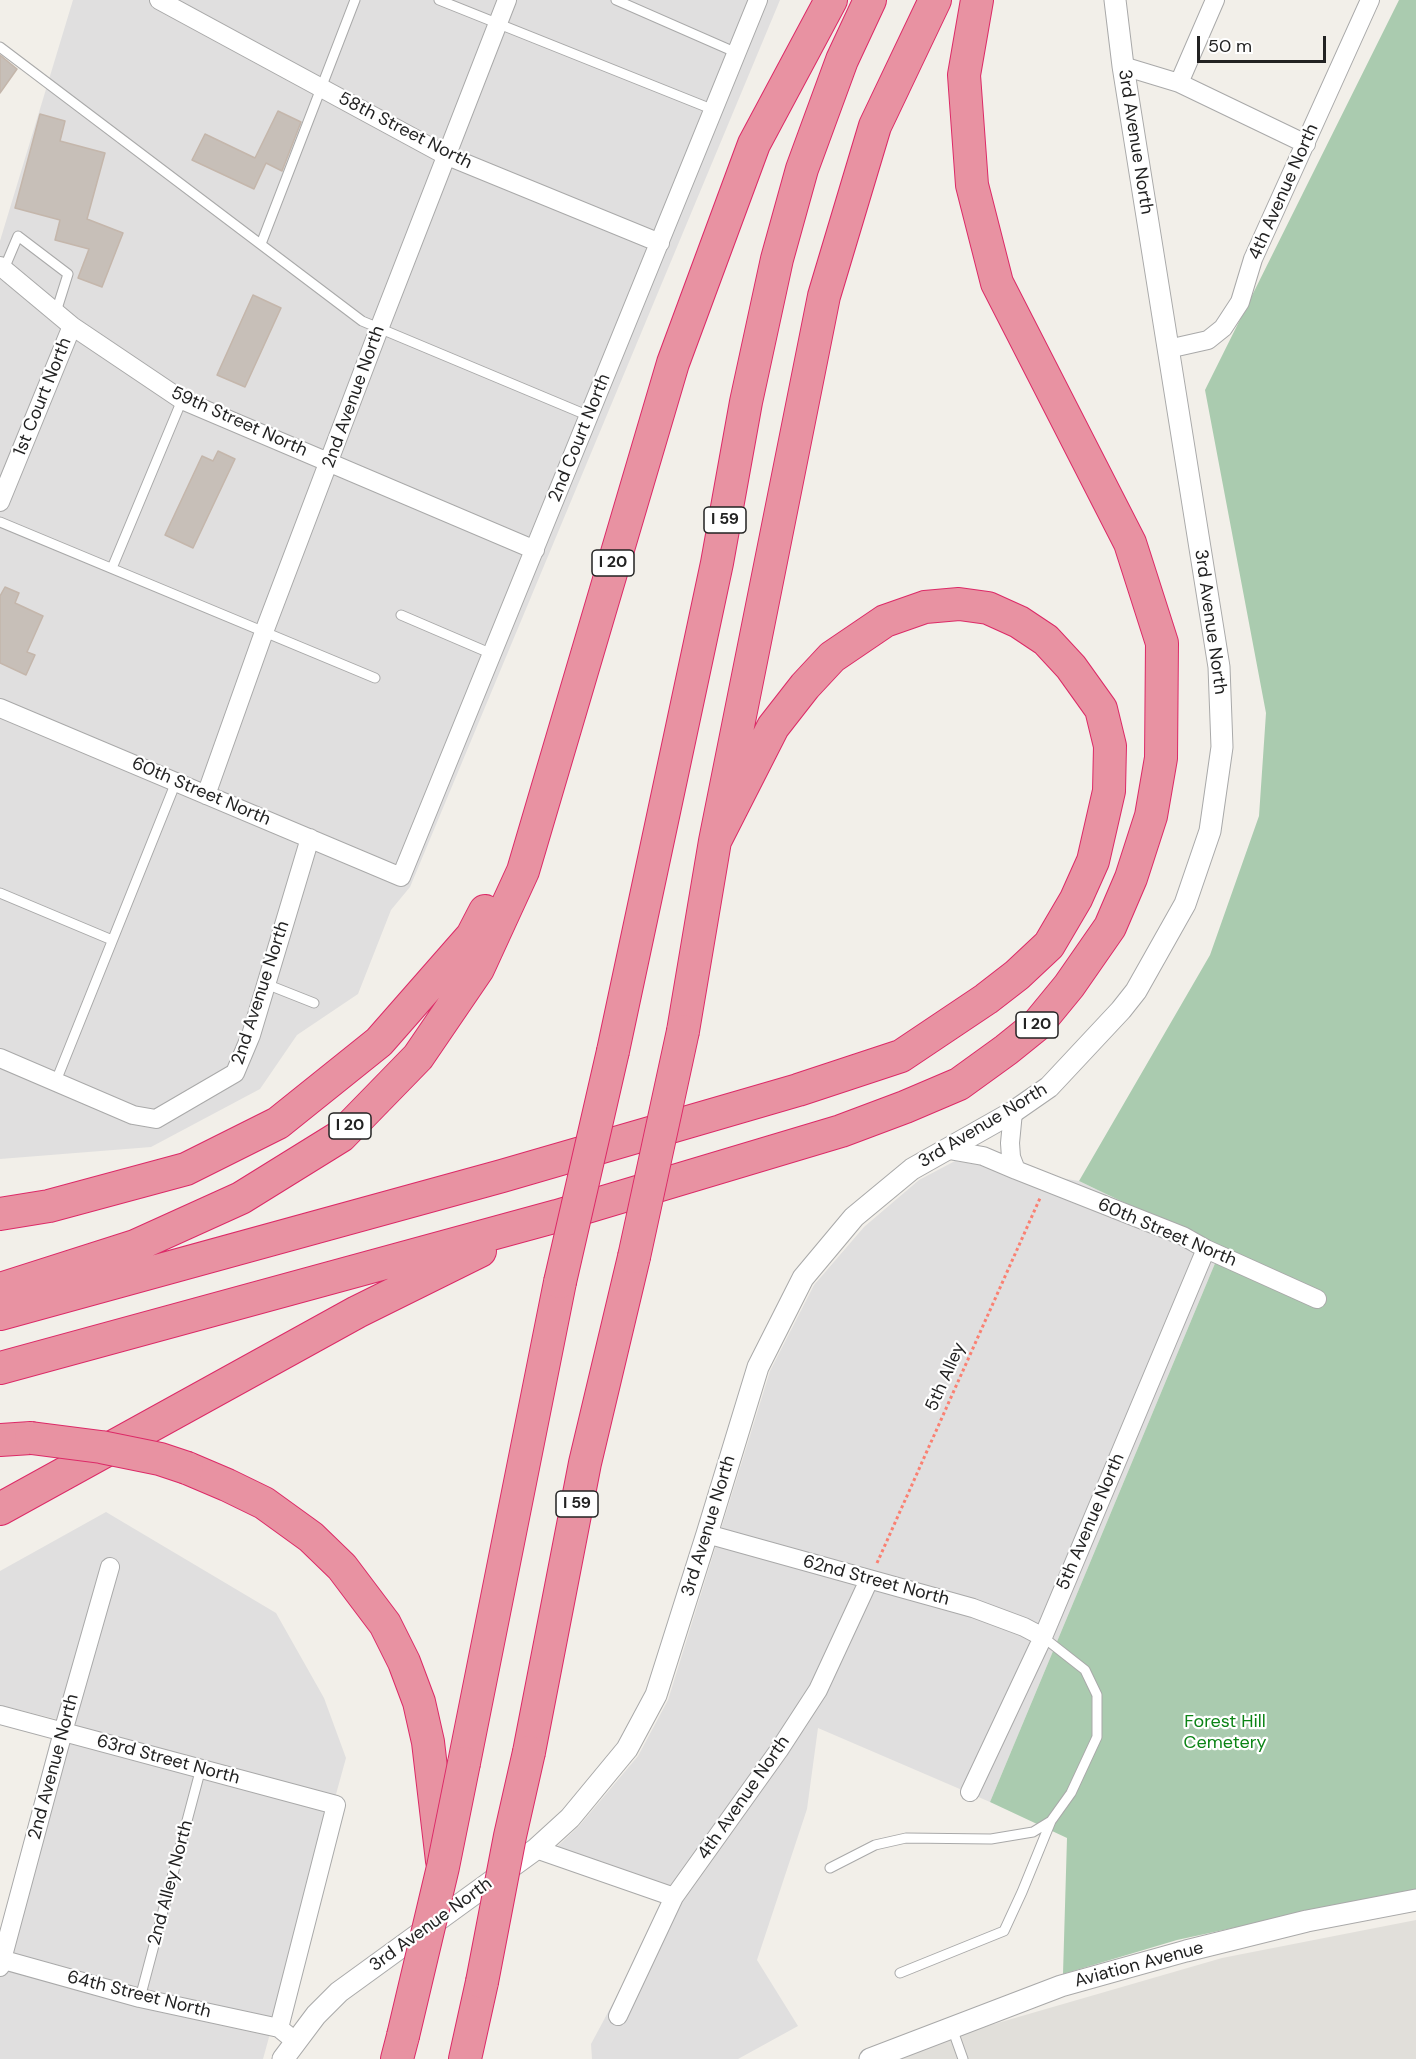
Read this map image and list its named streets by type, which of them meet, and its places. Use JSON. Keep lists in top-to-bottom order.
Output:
{
  "streets": {
    "highway": ["I 59", "I 20"],
    "street": [
      "58th Street North",
      "3rd Avenue North",
      "4th Avenue North",
      "1st Court North",
      "2nd Avenue North",
      "59th Street North",
      "2nd Court North",
      "60th Street North",
      "5th Avenue North",
      "62nd Street North",
      "63rd Street North",
      "Aviation Avenue",
      "64th Street North"
    ],
    "lane": ["2nd Alley North"],
    "path": ["5th Alley"]
  },
  "crossings": [
    ["58th Street North", "2nd Avenue North"],
    ["58th Street North", "2nd Court North"],
    ["3rd Avenue North", "4th Avenue North"],
    ["3rd Avenue North", "60th Street North"],
    ["3rd Avenue North", "62nd Street North"],
    ["3rd Avenue North", "63rd Street North"],
    ["3rd Avenue North", "64th Street North"],
    ["4th Avenue North", "5th Alley"],
    ["4th Avenue North", "62nd Street North"],
    ["1st Court North", "59th Street North"],
    ["2nd Avenue North", "59th Street North"],
    ["2nd Avenue North", "60th Street North"],
    ["2nd Avenue North", "63rd Street North"],
    ["2nd Avenue North", "64th Street North"],
    ["59th Street North", "2nd Court North"],
    ["2nd Court North", "60th Street North"],
    ["60th Street North", "5th Alley"],
    ["60th Street North", "5th Avenue North"],
    ["5th Alley", "62nd Street North"],
    ["5th Avenue North", "62nd Street North"],
    ["63rd Street North", "2nd Alley North"],
    ["2nd Alley North", "64th Street North"]
  ],
  "parks": ["Forest Hill Cemetery"],
  "scale_bar": "50 m"
}
